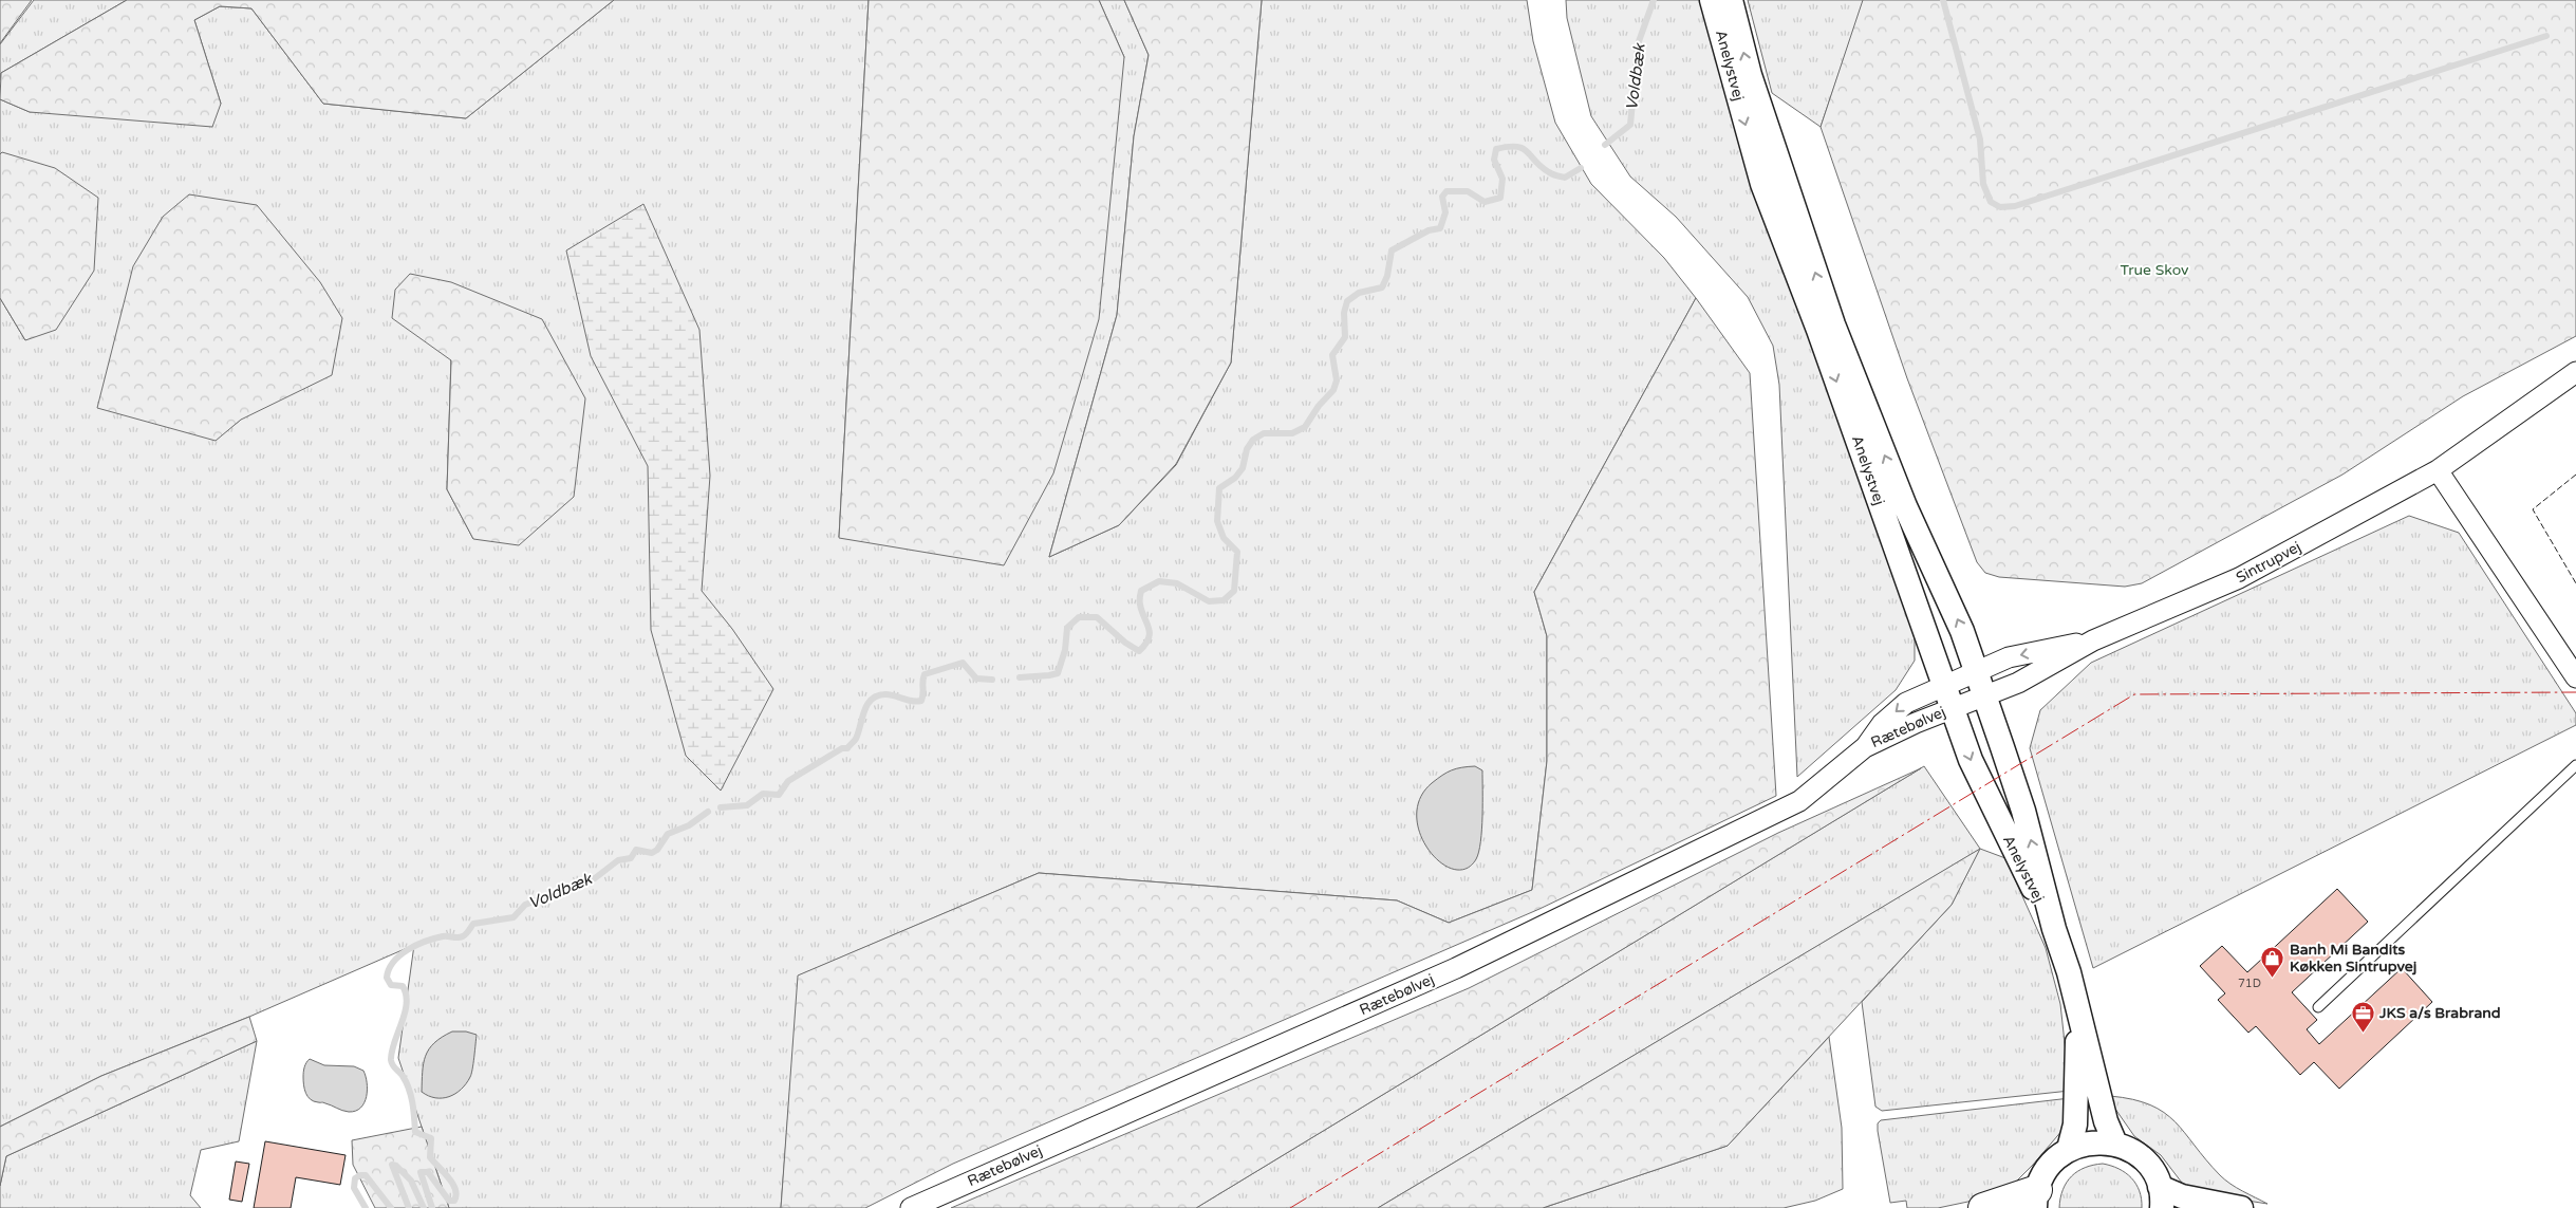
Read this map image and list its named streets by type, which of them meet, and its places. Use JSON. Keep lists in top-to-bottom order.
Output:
{
  "streets": {
    "street": ["Anelystvej", "Sintrupvej", "Rætebølvej"]
  },
  "crossings": [
    ["Anelystvej", "Sintrupvej"],
    ["Anelystvej", "Rætebølvej"],
    ["Sintrupvej", "Rætebølvej"]
  ],
  "water": ["Voldbæk"],
  "parks": ["True Skov"],
  "places": {
    "shop": ["Banh Mi Bandits Køkken Sintrupvej"],
    "office": ["JKS a/s Brabrand"]
  },
  "house_numbers": ["71D"]
}
